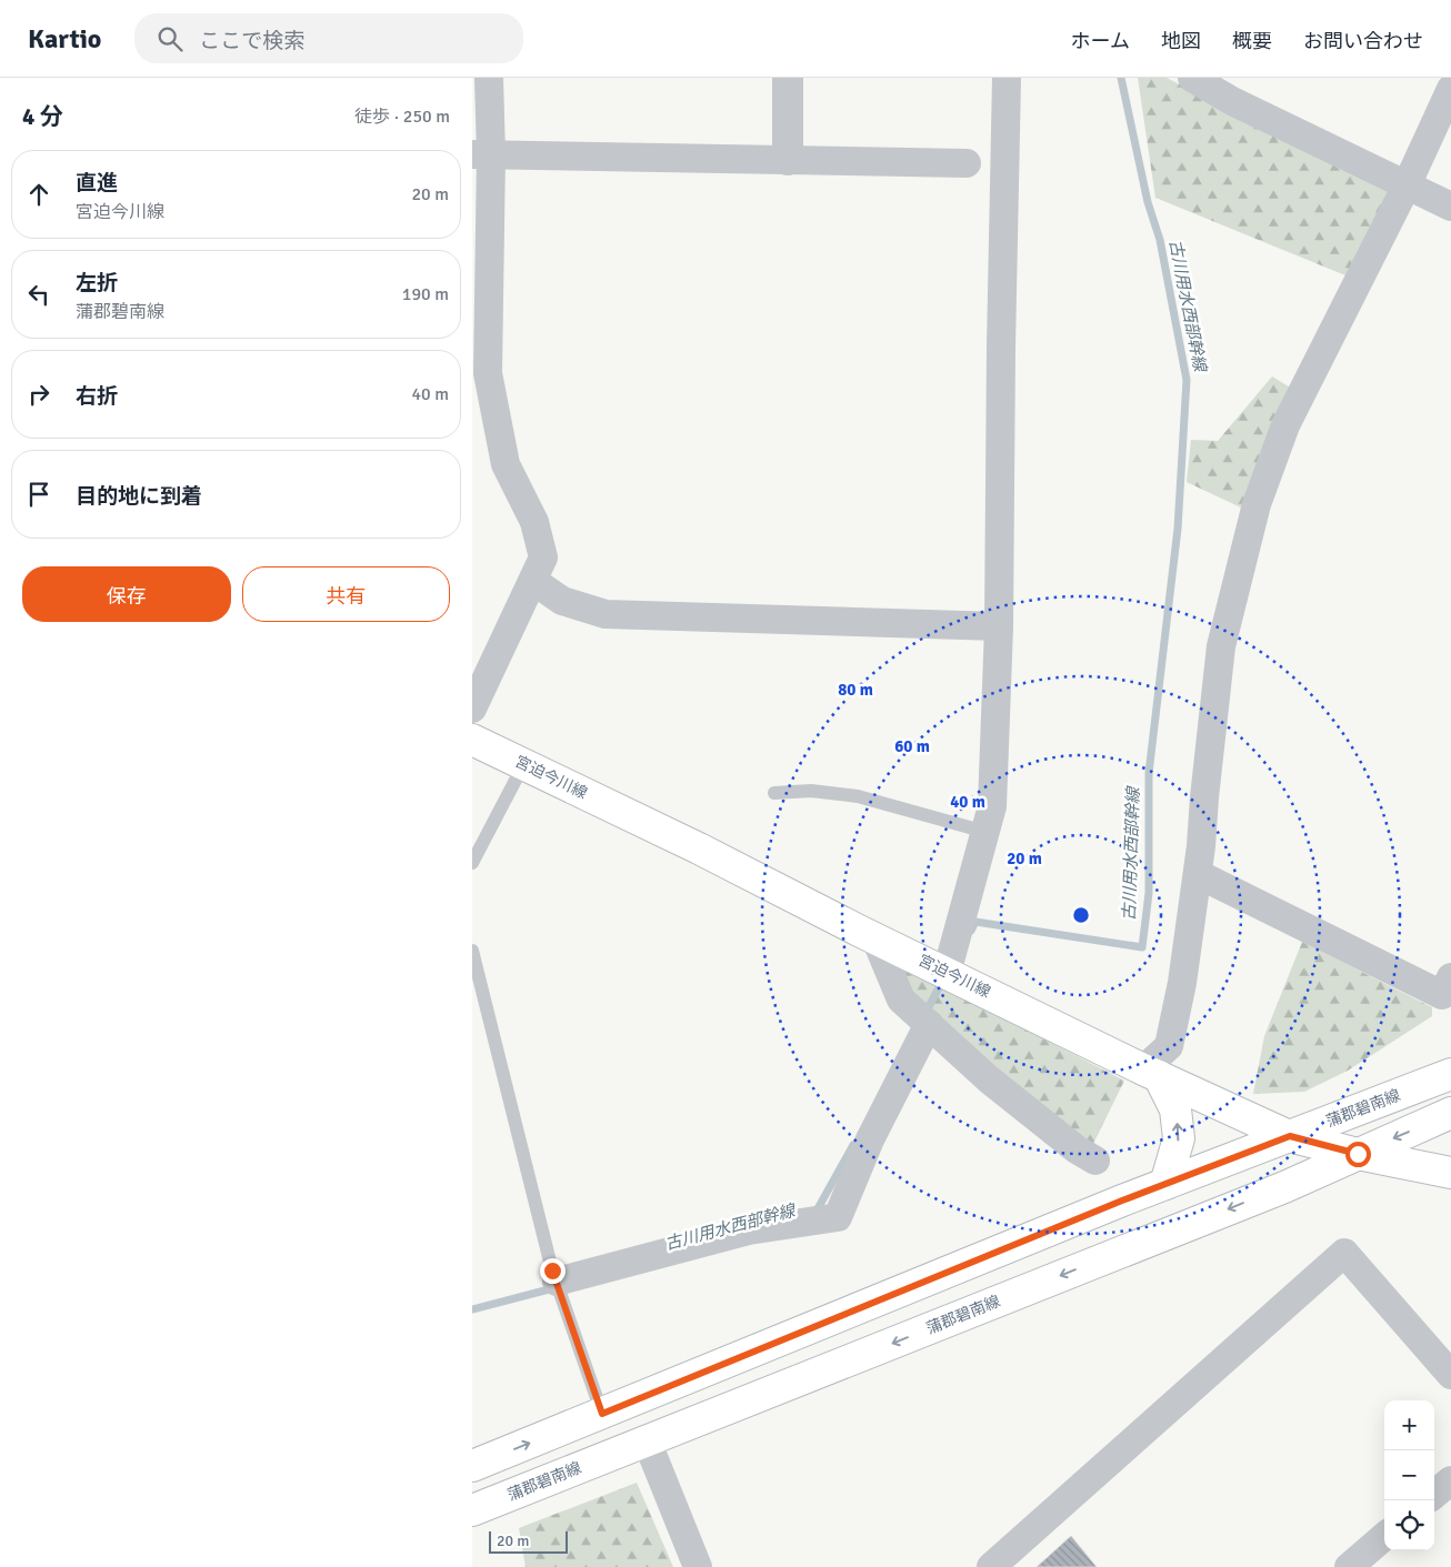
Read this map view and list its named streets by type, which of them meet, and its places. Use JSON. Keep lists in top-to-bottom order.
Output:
{
  "streets": {
    "main road": ["宮迫今川線", "蒲郡碧南線"]
  },
  "crossings": [
    ["宮迫今川線", "蒲郡碧南線"]
  ],
  "water": ["古川用水西部幹線"],
  "scale_bar": "20 m",
  "page": {
    "header": "Kartio",
    "search": "ここで検索",
    "nav": [
      "ホーム",
      "地図",
      "概要",
      "お問い合わせ"
    ],
    "heading": ["4 分", "徒歩 · 250 m"],
    "list": [
      ["直進", "宮迫今川線", "20 m"],
      ["左折", "蒲郡碧南線", "190 m"],
      ["右折", "40 m"],
      "目的地に到着"
    ],
    "buttons": ["保存", "共有"],
    "map_buttons": ["+", "−"],
    "scale": "20 m"
  },
  "rings": [
    "80 m",
    "60 m",
    "40 m",
    "20 m"
  ]
}
